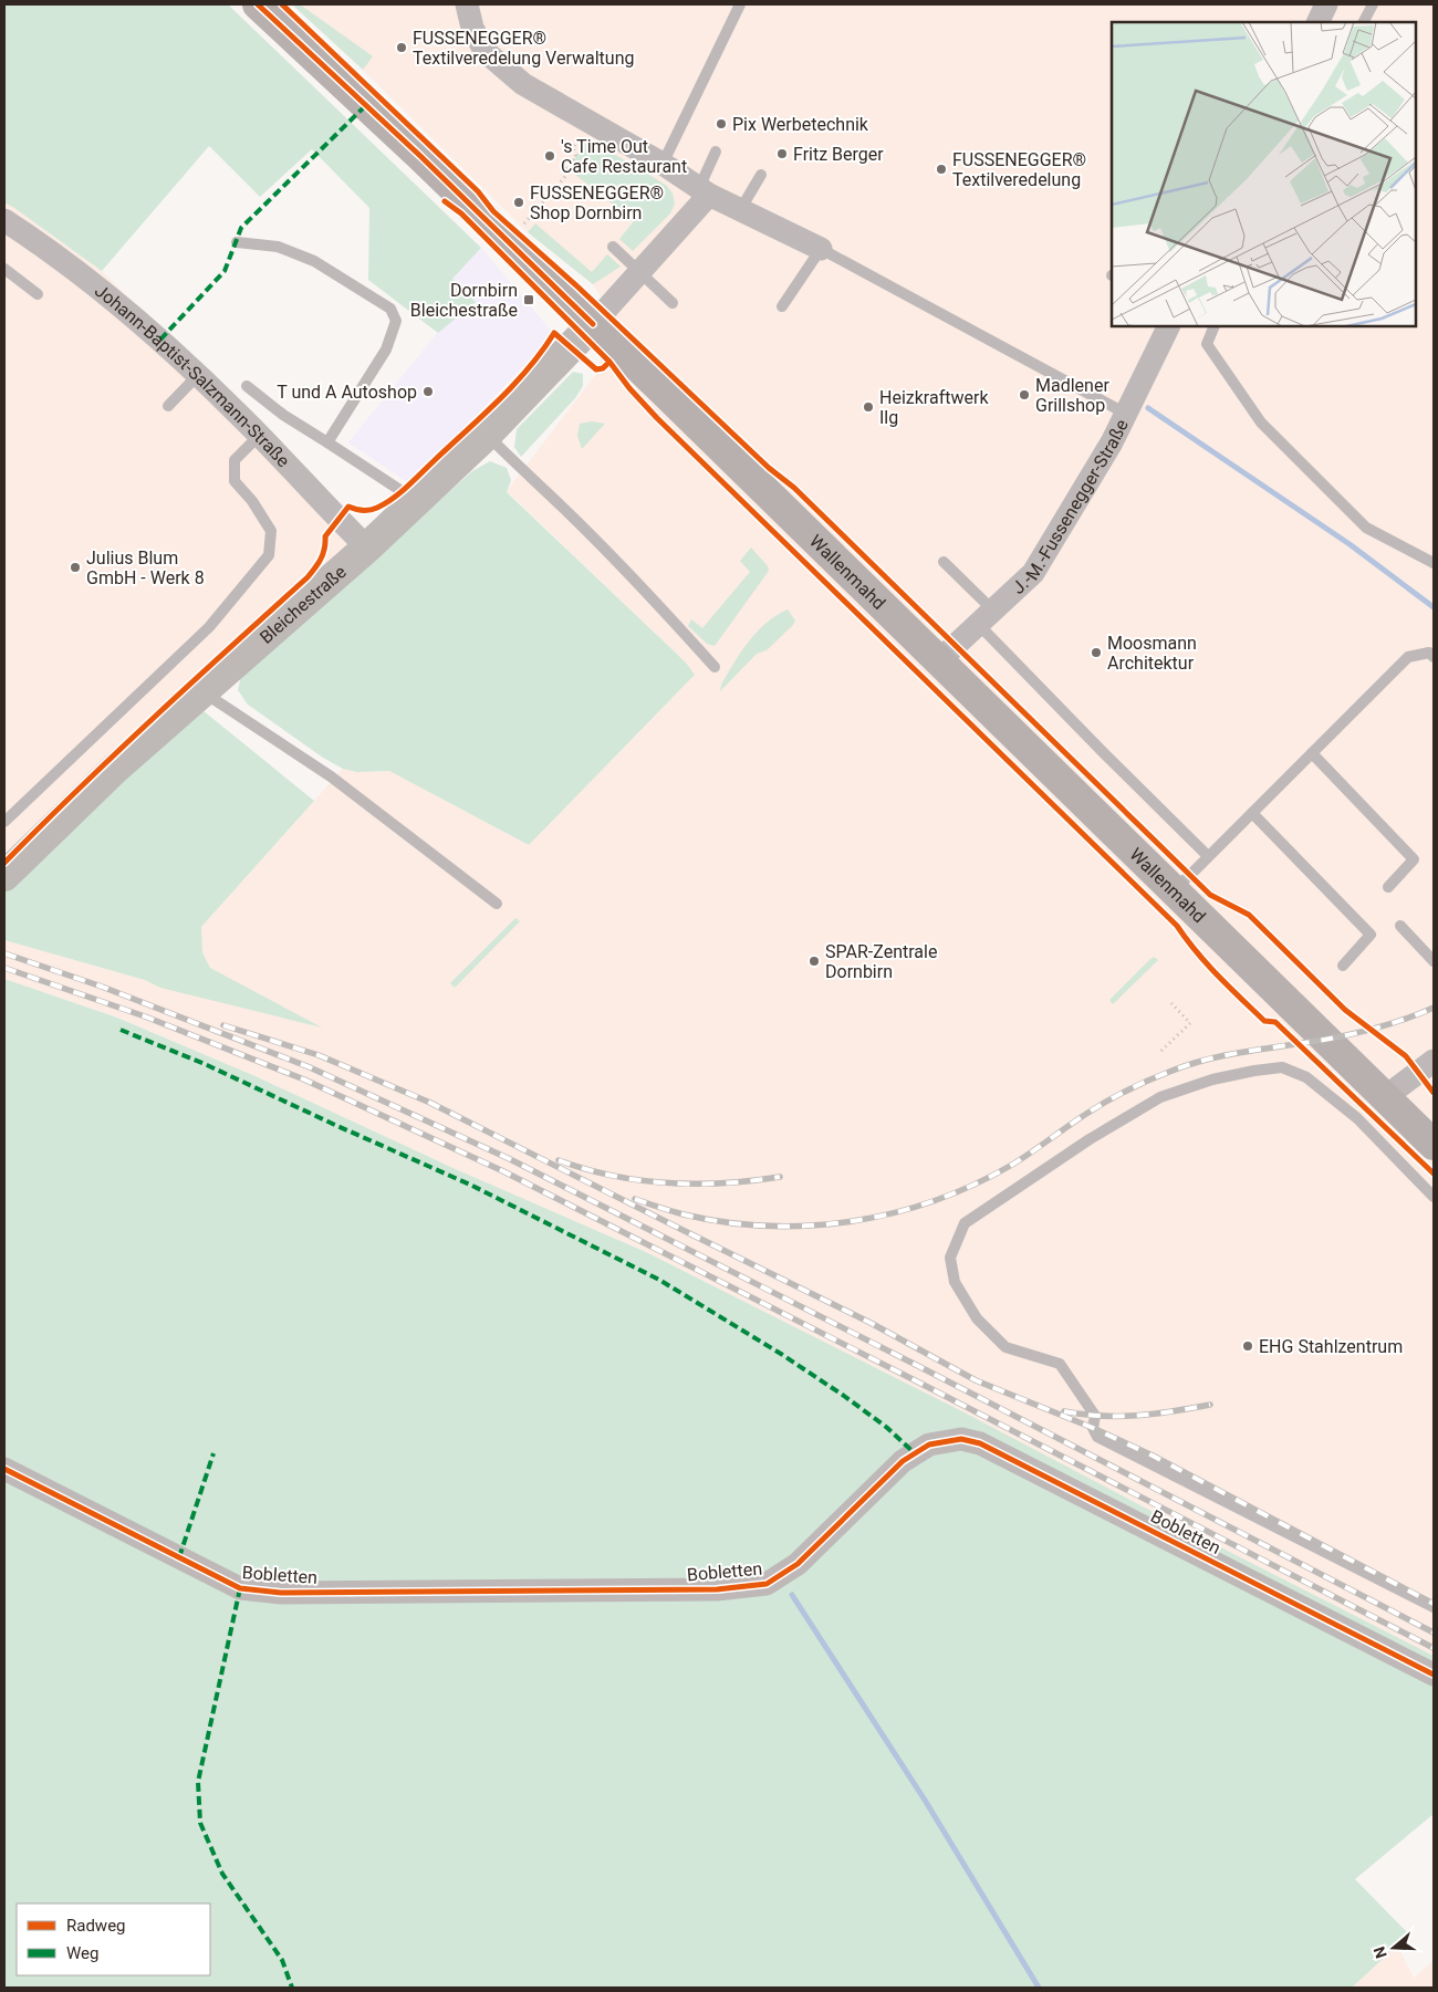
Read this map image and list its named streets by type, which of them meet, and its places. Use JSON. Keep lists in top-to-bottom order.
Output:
{
  "streets": {
    "main road": ["Wallenmahd", "Bleichestraße"],
    "street": ["Johann-Baptist-Salzmann-Straße", "J.-M.-Fussenegger-Straße", "Bobletten"]
  },
  "crossings": [
    ["Johann-Baptist-Salzmann-Straße", "Bleichestraße"],
    ["J.-M.-Fussenegger-Straße", "Wallenmahd"],
    ["Wallenmahd", "Bleichestraße"]
  ],
  "places": {
    "other": [
      "FUSSENEGGER® Textilveredelung Verwaltung",
      "Pix Werbetechnik",
      "Fritz Berger",
      "'s Time Out Cafe Restaurant",
      "FUSSENEGGER® Textilveredelung",
      "FUSSENEGGER® Shop Dornbirn",
      "T und A Autoshop",
      "Madlener Grillshop",
      "Heizkraftwerk Ilg",
      "Julius Blum GmbH - Werk 8",
      "Moosmann Architektur",
      "SPAR-Zentrale Dornbirn",
      "EHG Stahlzentrum"
    ],
    "transit": ["Dornbirn Bleichestraße"]
  },
  "legend": ["Radweg", "Weg"],
  "north": "left"
}
